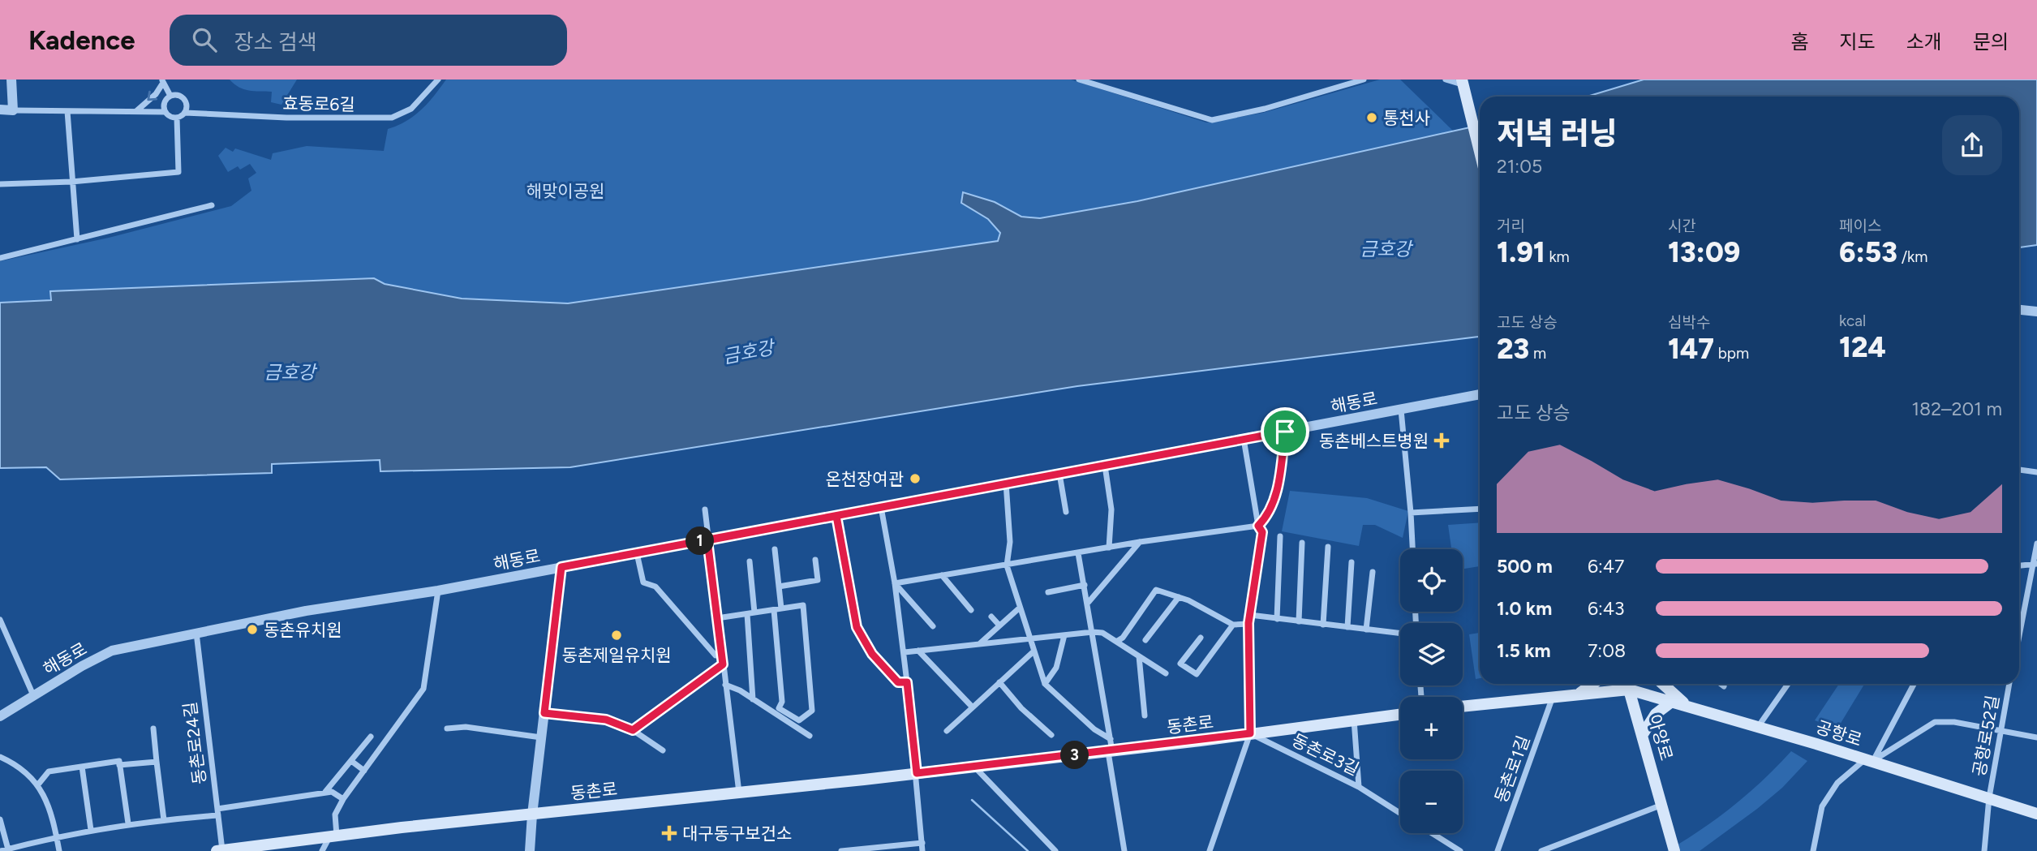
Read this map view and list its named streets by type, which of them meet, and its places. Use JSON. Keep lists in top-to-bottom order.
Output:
{
  "streets": {
    "main road": ["동촌로", "공항로", "아양로"],
    "street": [
      "효동로6길",
      "해동로",
      "공항로52길",
      "동촌로24길",
      "동촌로3길",
      "동촌로1길"
    ]
  },
  "crossings": [
    ["해동로", "동촌로24길"],
    ["동촌로", "동촌로24길"],
    ["동촌로", "동촌로3길"],
    ["공항로", "공항로52길"],
    ["공항로", "아양로"]
  ],
  "water": ["금호강"],
  "parks": ["해맞이공원"],
  "places": {
    "other": [
      "통천사",
      "온천장여관",
      "동촌유치원",
      "동촌제일유치원"
    ],
    "health": ["동촌베스트병원", "대구동구보건소"]
  },
  "page": {
    "header": "Kadence",
    "search": "장소 검색",
    "nav": [
      "홈",
      "지도",
      "소개",
      "문의"
    ],
    "heading": ["저녁 러닝", "21:05"],
    "stats": [
      ["거리", "1.91 km"],
      ["시간", "13:09"],
      ["페이스", "6:53 /km"],
      ["고도 상승", "23 m"],
      ["심박수", "147 bpm"],
      ["kcal", "124"]
    ],
    "chart": ["고도 상승", "182–201 m"],
    "pins": ["1", "3"],
    "list": [
      {
        "name": "500 m",
        "note": "6:47"
      },
      {
        "name": "1.0 km",
        "note": "6:43"
      },
      {
        "name": "1.5 km",
        "note": "7:08"
      }
    ],
    "map_buttons": ["+", "−"]
  }
}
